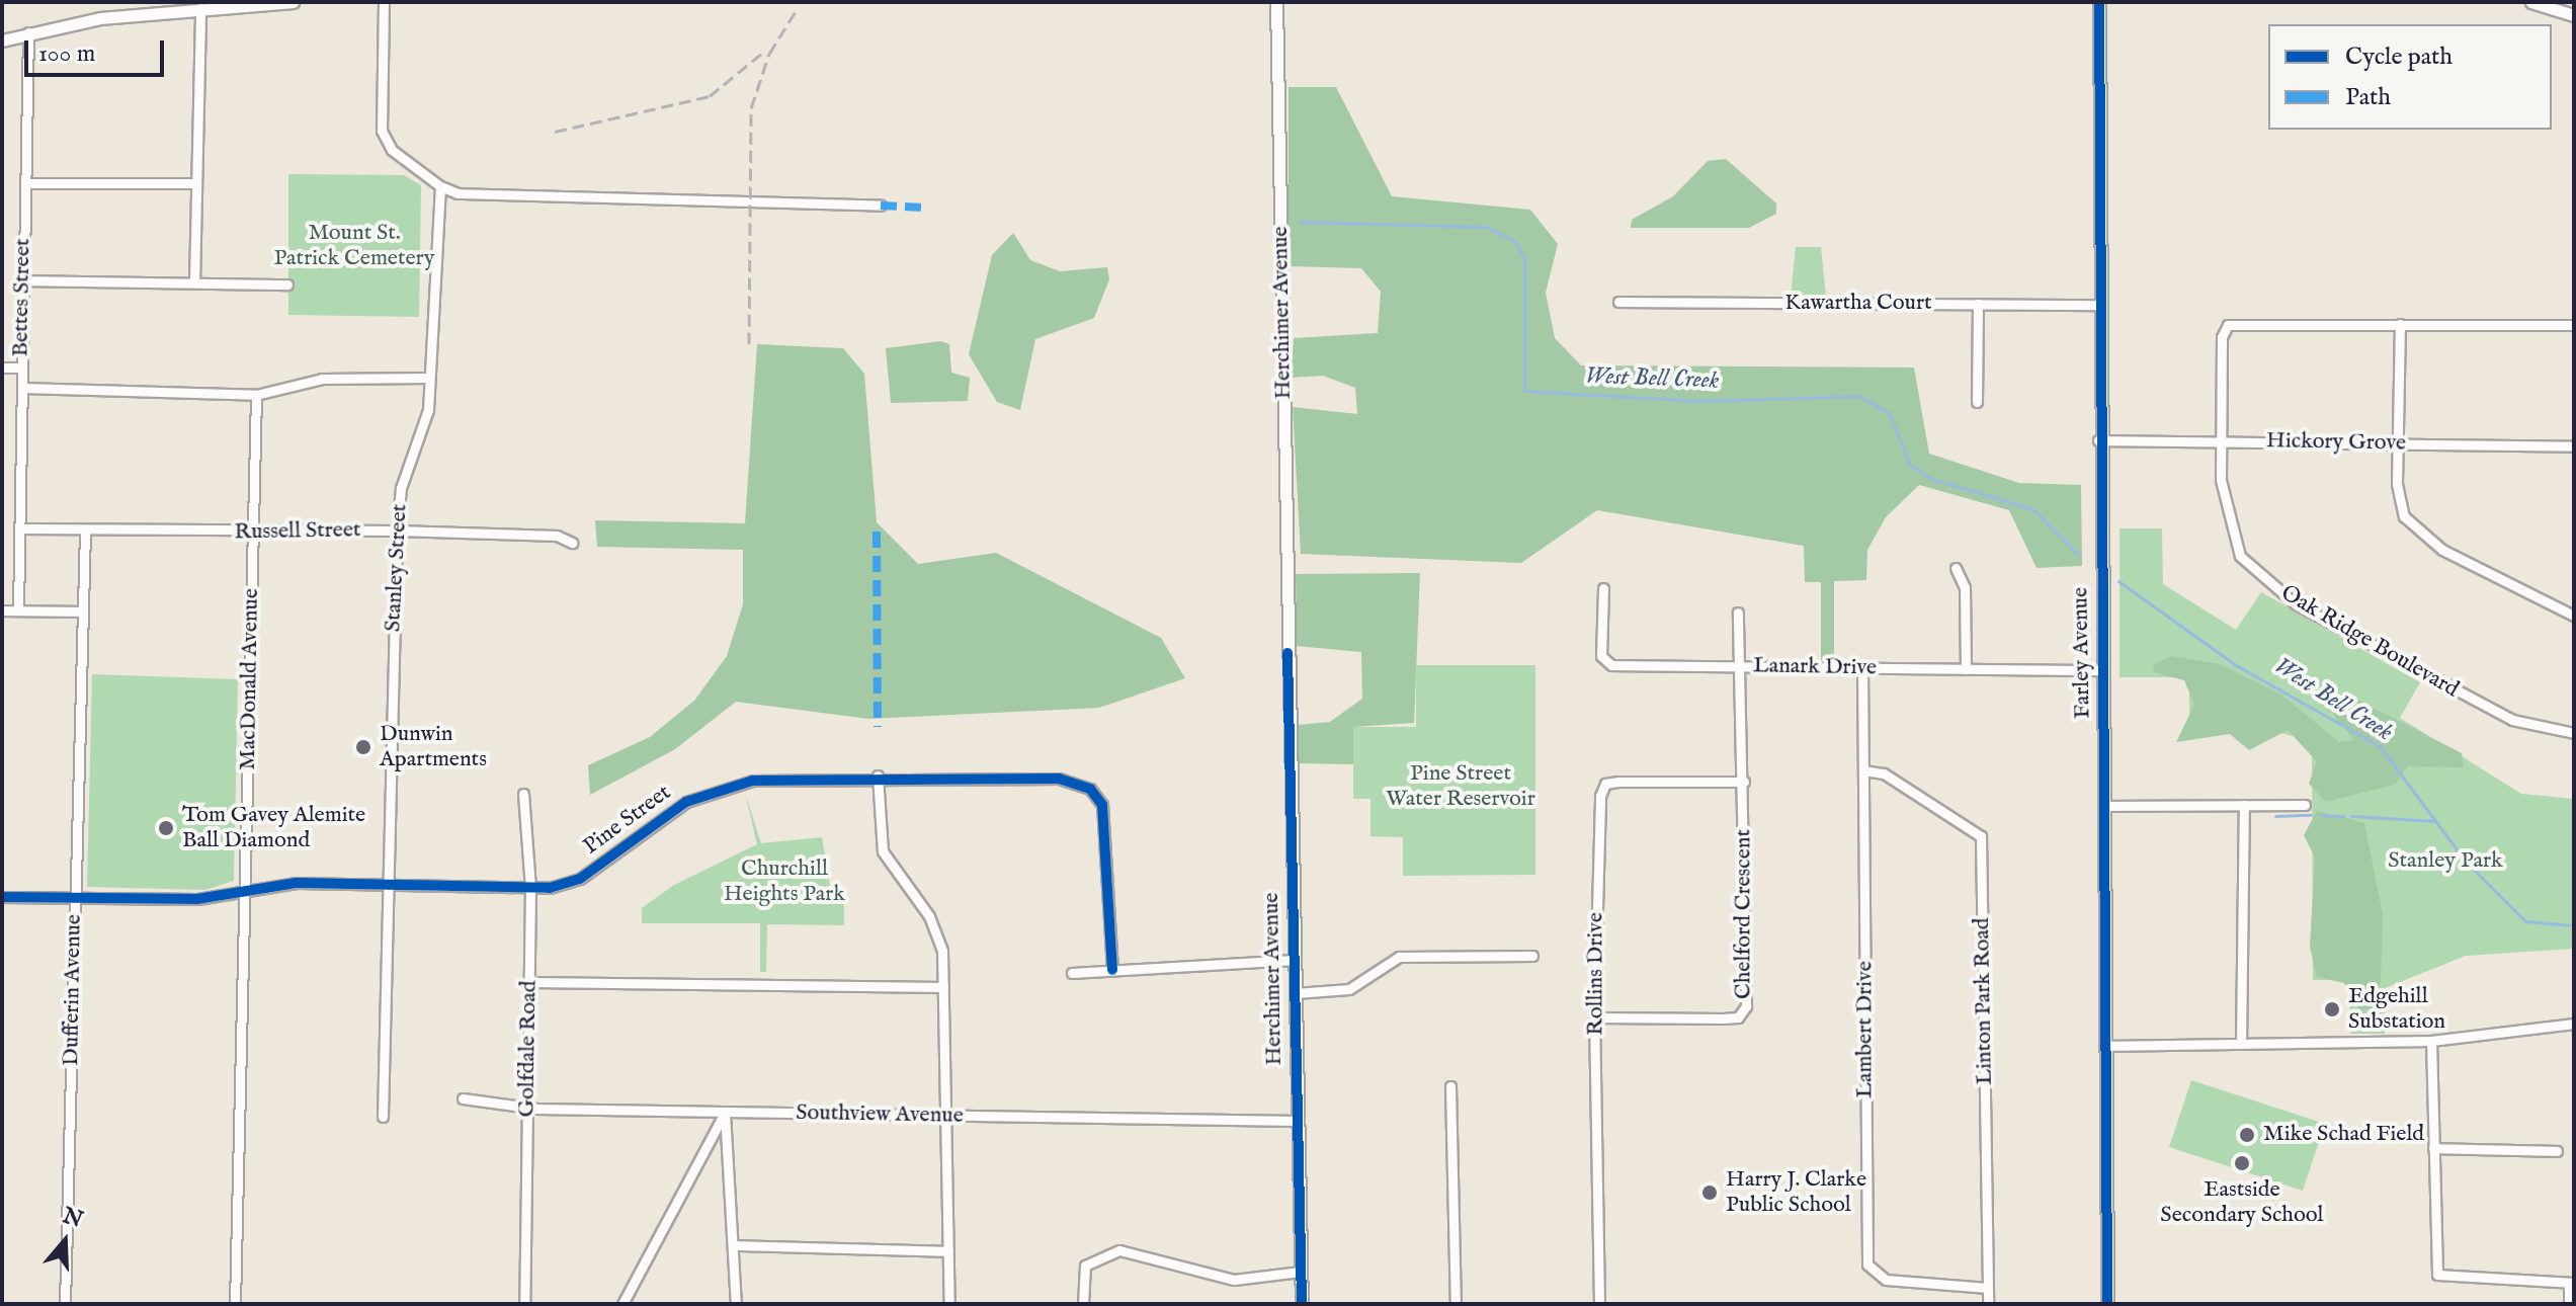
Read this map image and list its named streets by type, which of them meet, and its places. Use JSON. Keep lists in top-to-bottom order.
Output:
{
  "streets": {
    "street": [
      "Bettes Street",
      "Kawartha Court",
      "Herchimer Avenue",
      "Hickory Grove",
      "Russell Street",
      "Stanley Street",
      "Oak Ridge Boulevard",
      "Farley Avenue",
      "Lanark Drive",
      "MacDonald Avenue",
      "Pine Street",
      "Chelford Crescent",
      "Rollins Drive",
      "Dufferin Avenue",
      "Linton Park Road",
      "Lambert Drive",
      "Golfdale Road",
      "Southview Avenue"
    ]
  },
  "crossings": [
    ["Bettes Street", "Russell Street"],
    ["Kawartha Court", "Farley Avenue"],
    ["Herchimer Avenue", "Southview Avenue"],
    ["Hickory Grove", "Oak Ridge Boulevard"],
    ["Hickory Grove", "Farley Avenue"],
    ["Russell Street", "Stanley Street"],
    ["Russell Street", "MacDonald Avenue"],
    ["Russell Street", "Dufferin Avenue"],
    ["Stanley Street", "Pine Street"],
    ["Farley Avenue", "Lanark Drive"],
    ["Lanark Drive", "Chelford Crescent"],
    ["Lanark Drive", "Lambert Drive"],
    ["MacDonald Avenue", "Pine Street"],
    ["Pine Street", "Dufferin Avenue"],
    ["Pine Street", "Golfdale Road"],
    ["Chelford Crescent", "Rollins Drive"],
    ["Linton Park Road", "Lambert Drive"],
    ["Golfdale Road", "Southview Avenue"]
  ],
  "water": ["West Bell Creek"],
  "parks": [
    "Mount St. Patrick Cemetery",
    "Pine Street Water Reservoir",
    "Stanley Park",
    "Churchill Heights Park"
  ],
  "places": [
    "Dunwin Apartments",
    "Tom Gavey Alemite Ball Diamond",
    "Edgehill Substation",
    "Mike Schad Field",
    "Eastside Secondary School",
    "Harry J. Clarke Public School"
  ],
  "legend": ["Cycle path", "Path"],
  "scale_bar": "100 m",
  "north": "top"
}
